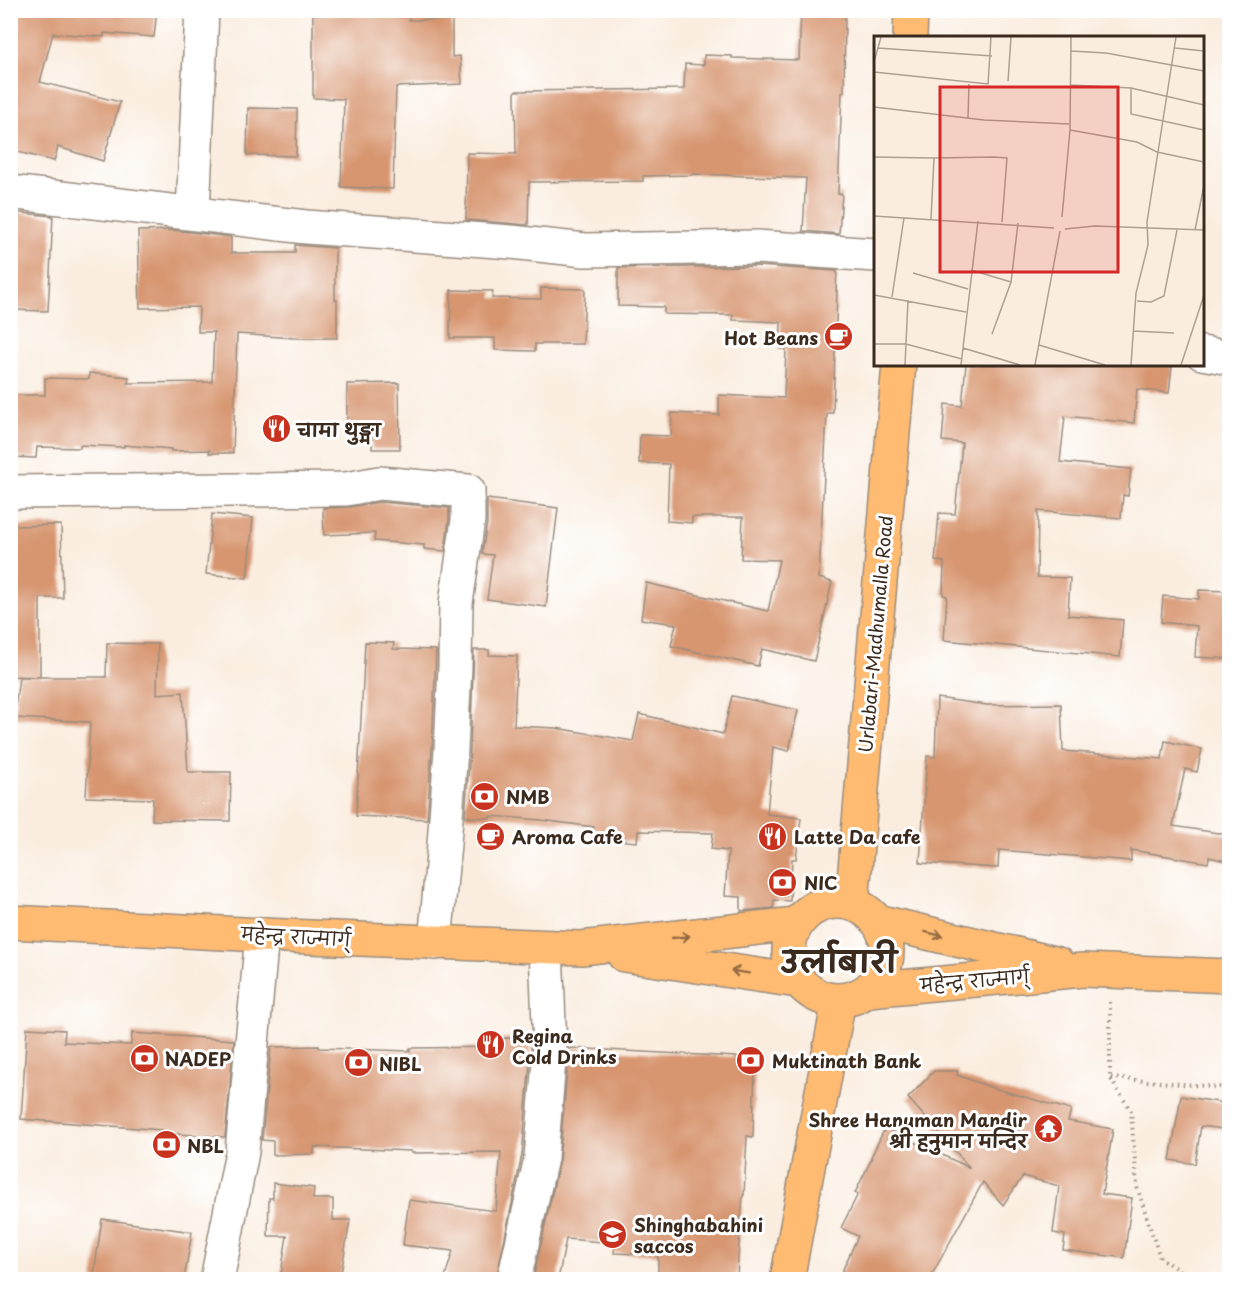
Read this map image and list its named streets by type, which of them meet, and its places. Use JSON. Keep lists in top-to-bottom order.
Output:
{
  "streets": {
    "main road": ["Urlabari-Madhumalla Road", "महेन्द्र राज्मार्ग्"]
  },
  "crossings": [
    ["Urlabari-Madhumalla Road", "महेन्द्र राज्मार्ग्"]
  ],
  "districts": ["उर्लाबारी"],
  "places": {
    "cafe": ["Hot Beans", "Aroma Cafe"],
    "restaurant": ["चामा थुङ्मा", "Latte Da cafe", "Regina Cold Drinks"],
    "bank": [
      "NMB",
      "NIC",
      "NADEP",
      "Muktinath Bank",
      "NIBL",
      "NBL"
    ],
    "temple": ["Shree Hanuman Mandir श्री हनुमान मन्दिर"],
    "school or university": ["Shinghabahini saccos"]
  }
}
